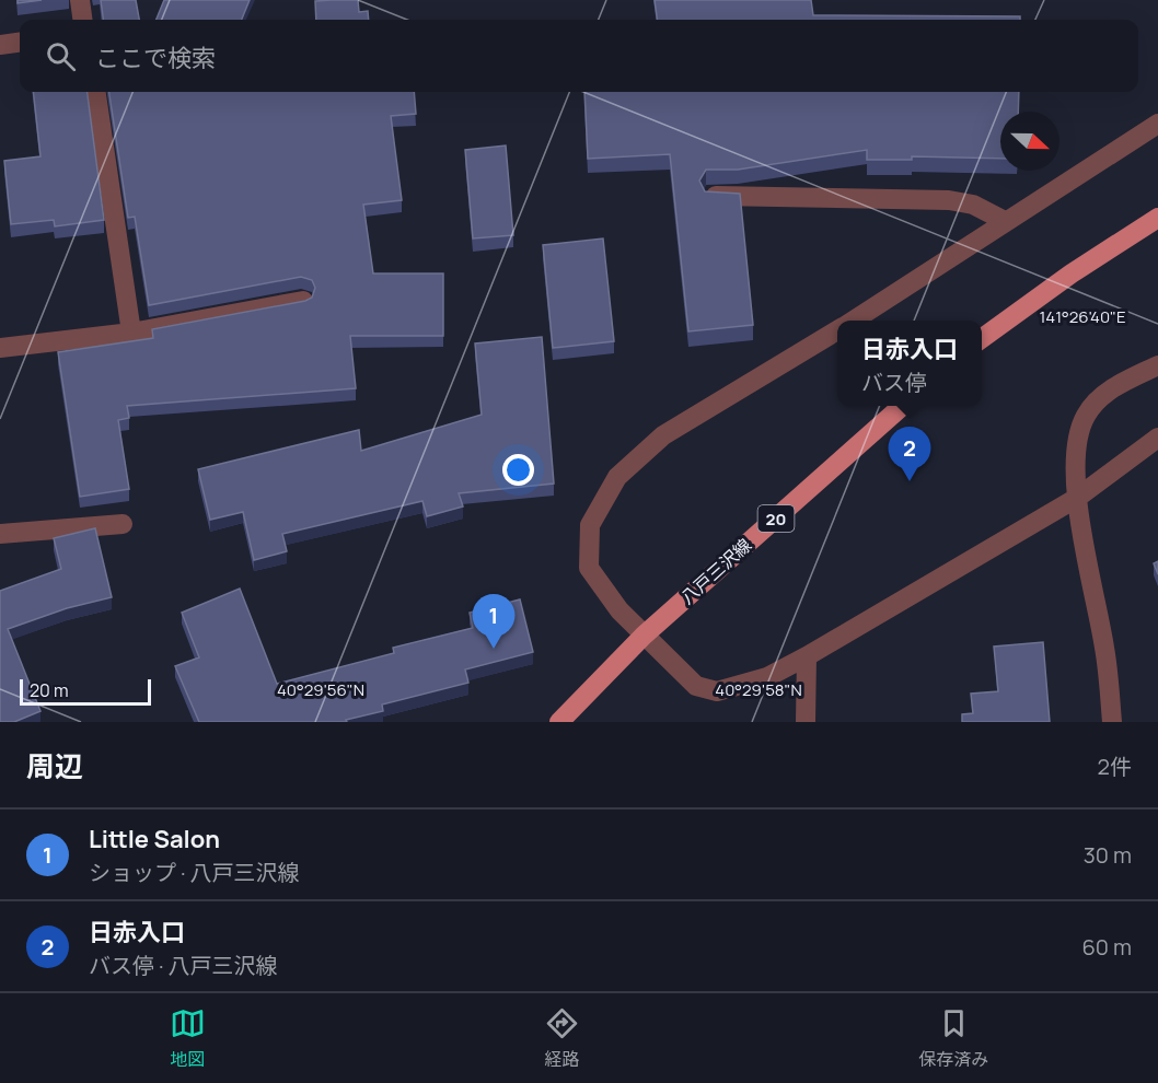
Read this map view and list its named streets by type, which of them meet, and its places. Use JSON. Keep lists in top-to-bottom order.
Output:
{
  "streets": {
    "main road": ["20", "八戸三沢線"]
  },
  "scale_bar": "20 m",
  "north": "right",
  "page": {
    "search": "ここで検索",
    "popup": ["日赤入口", "バス停"],
    "pins": ["2", "1"],
    "scale": "20 m",
    "heading": ["周辺", "2件"],
    "list": [
      {
        "mark": "1",
        "name": "Little Salon",
        "note": "ショップ · 八戸三沢線",
        "value": "30 m"
      },
      {
        "mark": "2",
        "name": "日赤入口",
        "note": "バス停 · 八戸三沢線",
        "value": "60 m"
      }
    ],
    "nav": ["地図", "経路", "保存済み"]
  },
  "coordinates": ["141°26'40\"E", "40°29'56\"N", "40°29'58\"N"]
}
